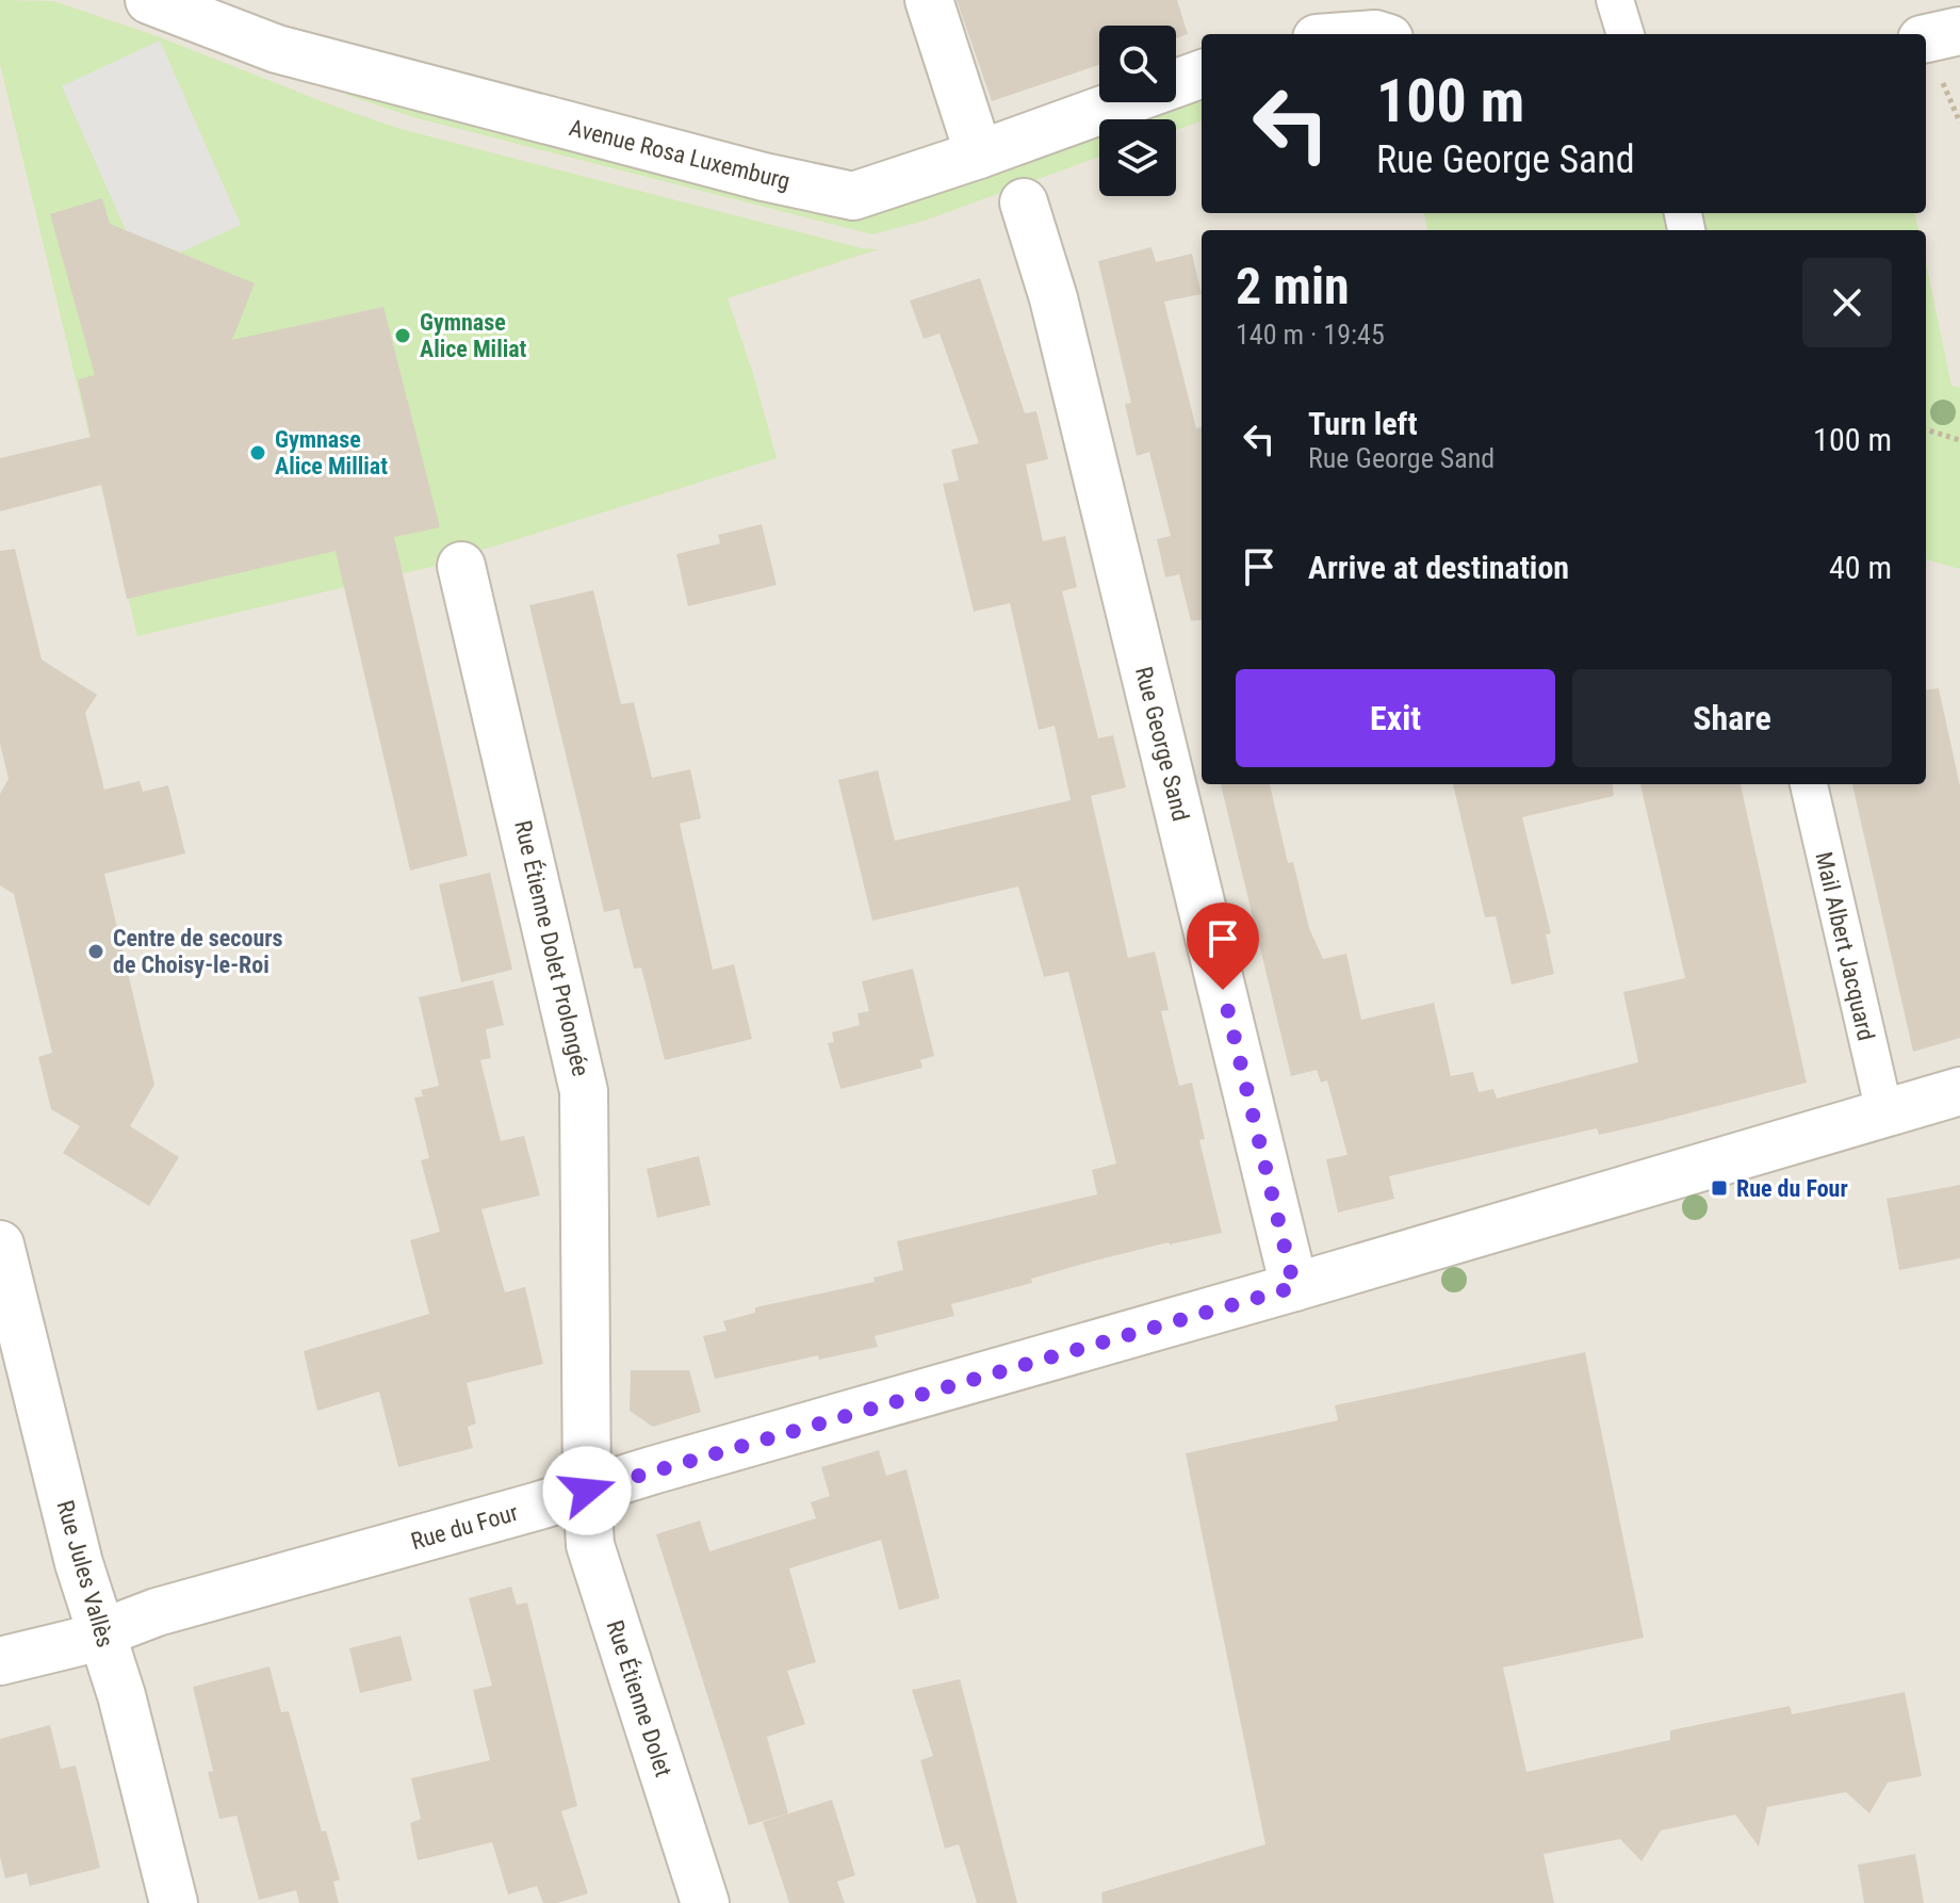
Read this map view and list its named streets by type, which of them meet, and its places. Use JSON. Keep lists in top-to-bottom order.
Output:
{
  "streets": {
    "street": [
      "Avenue Rosa Luxemburg",
      "Rue George Sand",
      "Mail Albert Jacquard",
      "Rue Étienne Dolet Prolongée",
      "Rue du Four",
      "Rue Jules Vallès",
      "Rue Étienne Dolet"
    ]
  },
  "crossings": [
    ["Rue George Sand", "Rue du Four"],
    ["Mail Albert Jacquard", "Rue du Four"],
    ["Rue Étienne Dolet Prolongée", "Rue du Four"],
    ["Rue Étienne Dolet Prolongée", "Rue Étienne Dolet"],
    ["Rue du Four", "Rue Jules Vallès"],
    ["Rue du Four", "Rue Étienne Dolet"]
  ],
  "places": {
    "other": ["Gymnase Alice Miliat", "Gymnase Alice Milliat", "Centre de secours de Choisy-le-Roi"],
    "transit": ["Rue du Four"]
  },
  "page": {
    "turn": ["100 m", "Rue George Sand"],
    "heading": ["2 min", "140 m · 19:45"],
    "list": [
      {
        "name": "Turn left",
        "note": "Rue George Sand",
        "value": "100 m"
      },
      {
        "name": "Arrive at destination",
        "value": "40 m"
      }
    ],
    "buttons": ["Exit", "Share"]
  }
}
